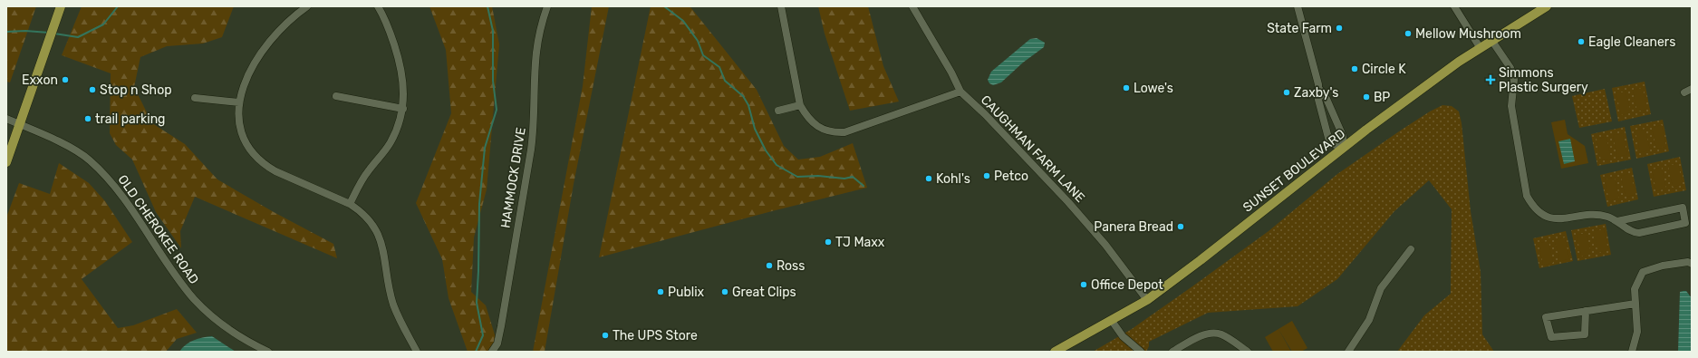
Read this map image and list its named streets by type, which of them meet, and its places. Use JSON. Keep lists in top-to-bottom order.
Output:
{
  "streets": {
    "main road": ["SUNSET BOULEVARD"],
    "street": ["CAUGHMAN FARM LANE", "HAMMOCK DRIVE", "OLD CHEROKEE ROAD"]
  },
  "crossings": [
    ["CAUGHMAN FARM LANE", "SUNSET BOULEVARD"]
  ],
  "places": {
    "other": [
      "State Farm",
      "Mellow Mushroom",
      "Eagle Cleaners",
      "Circle K",
      "Exxon",
      "Lowe's",
      "Stop n Shop",
      "Zaxby's",
      "BP",
      "trail parking",
      "Petco",
      "Kohl's",
      "Panera Bread",
      "TJ Maxx",
      "Ross",
      "Office Depot",
      "Publix",
      "Great Clips",
      "The UPS Store"
    ],
    "health": ["Simmons Plastic Surgery"]
  }
}
